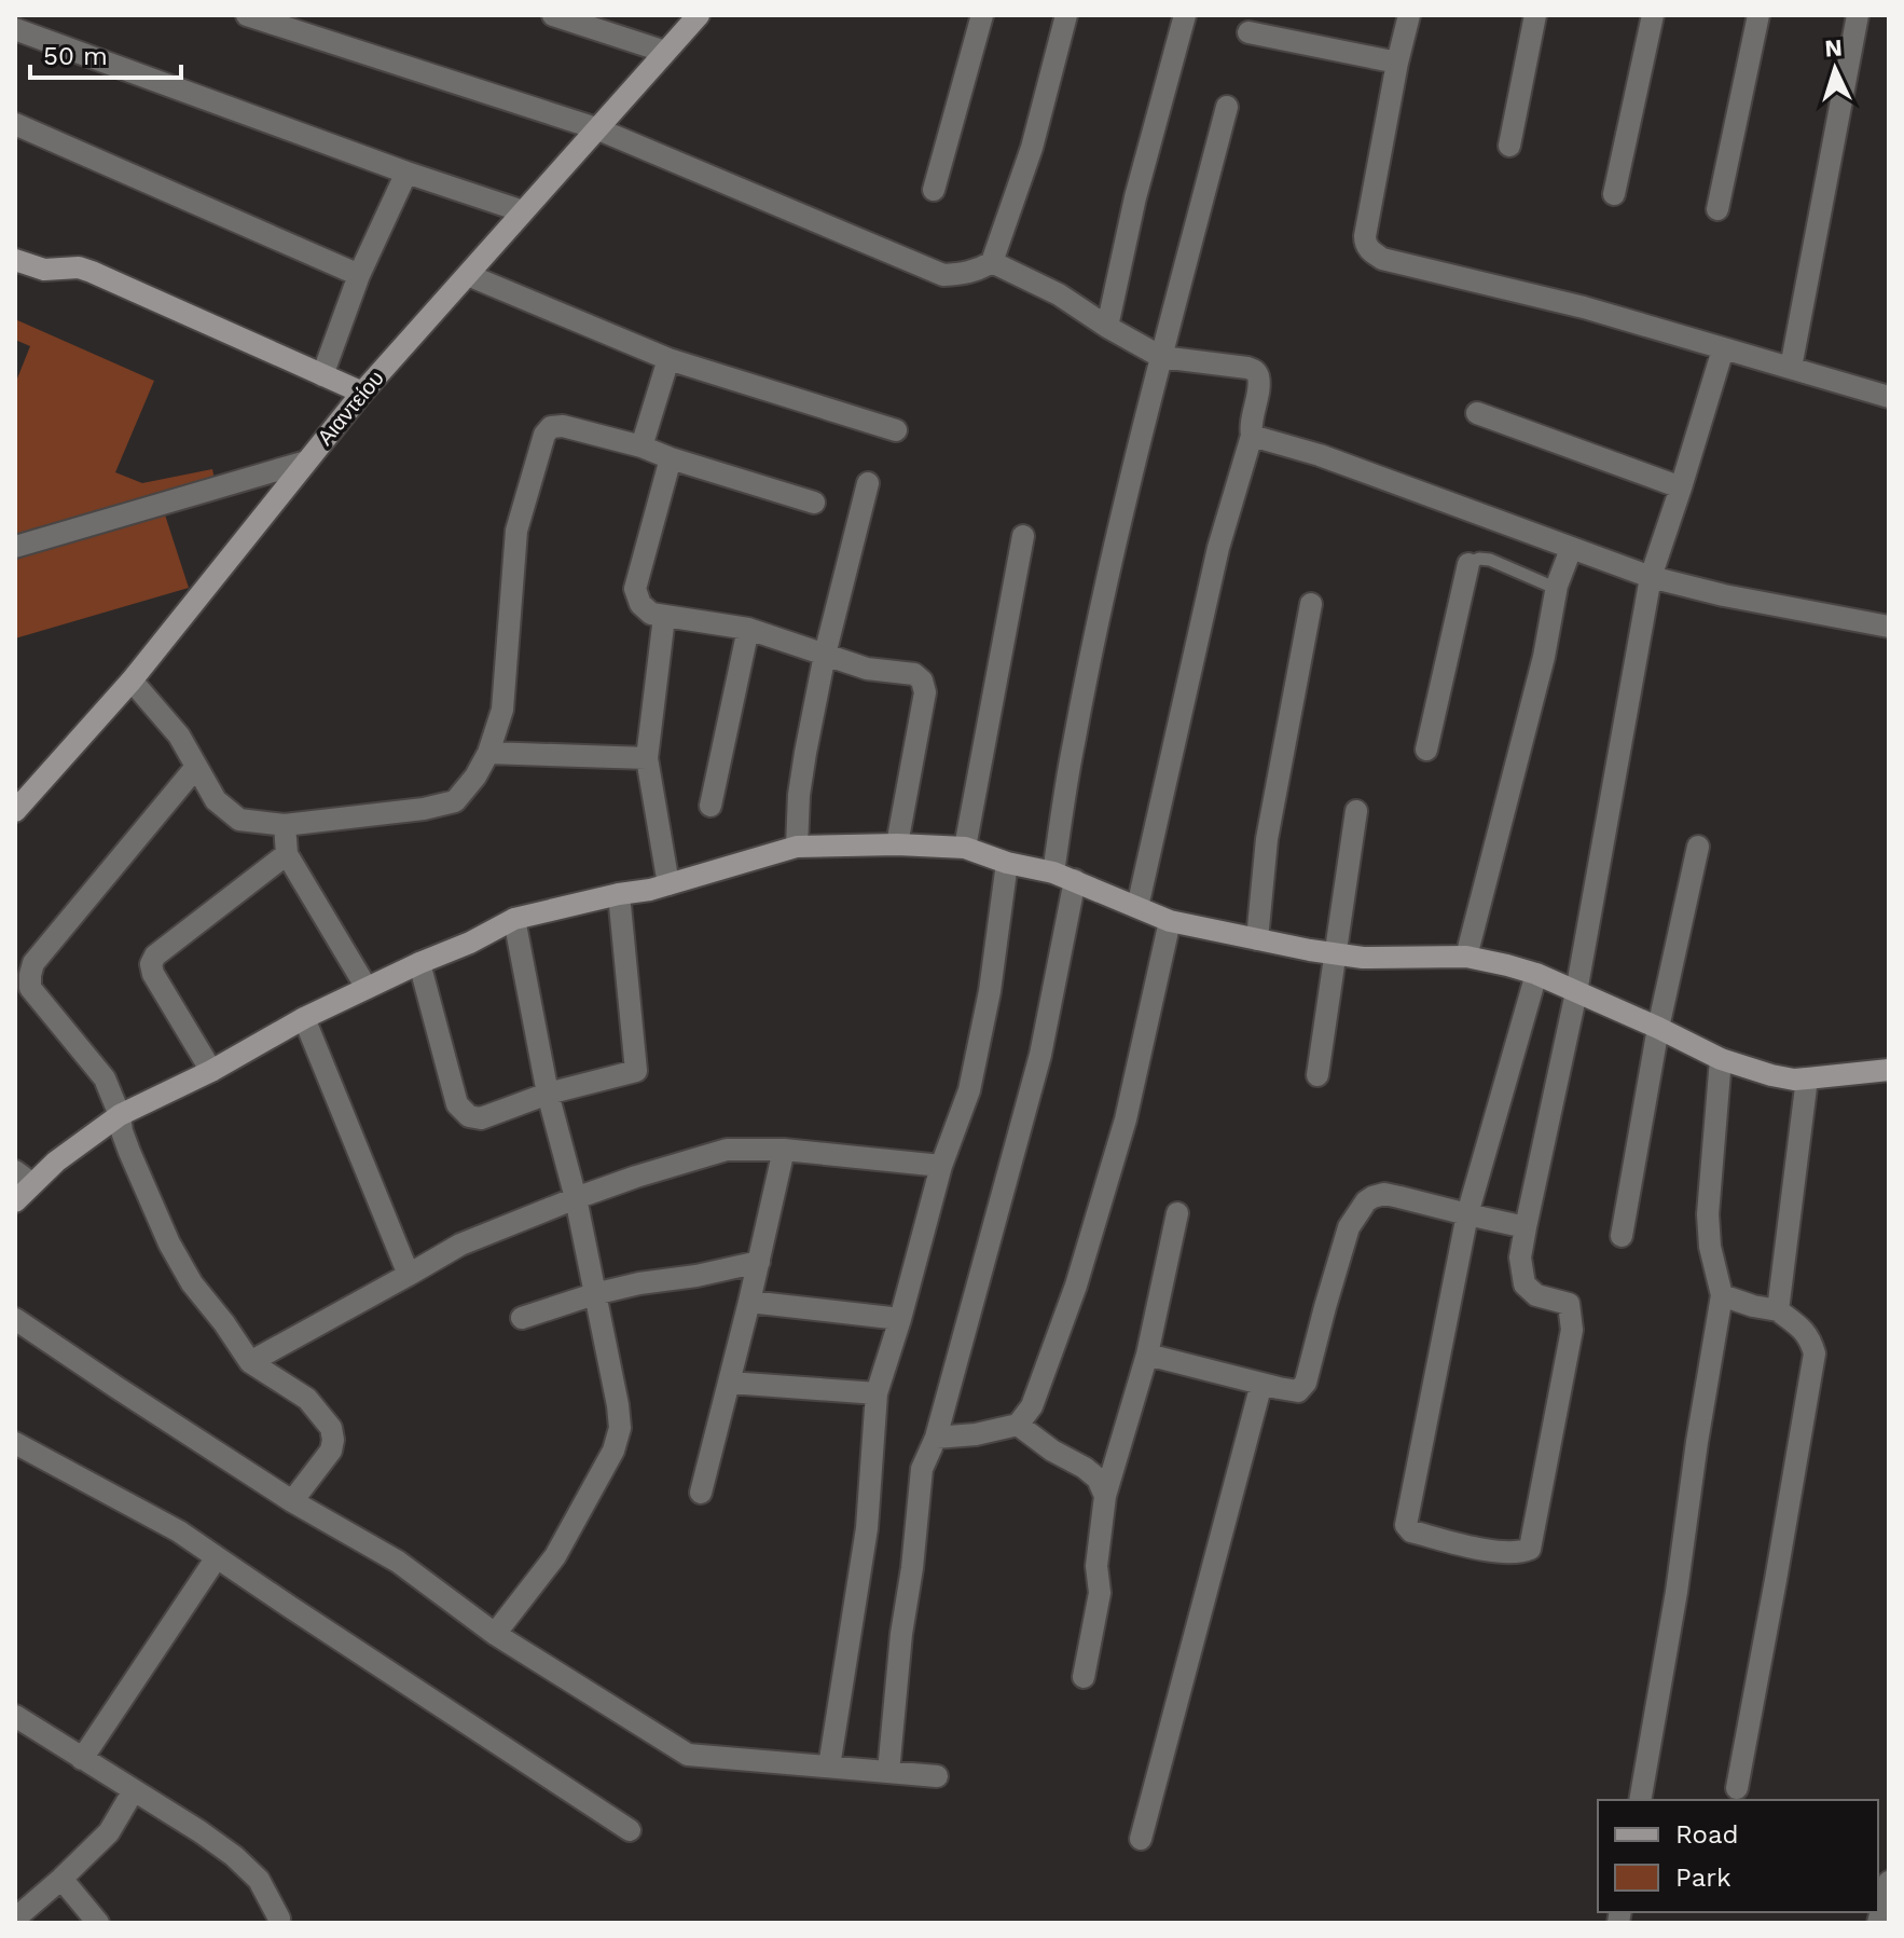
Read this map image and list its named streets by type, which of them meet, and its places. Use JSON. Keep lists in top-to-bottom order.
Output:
{
  "streets": {
    "street": ["Αιαντείου"]
  },
  "legend": ["Road", "Park"],
  "scale_bar": "50 m",
  "north": "top"
}
